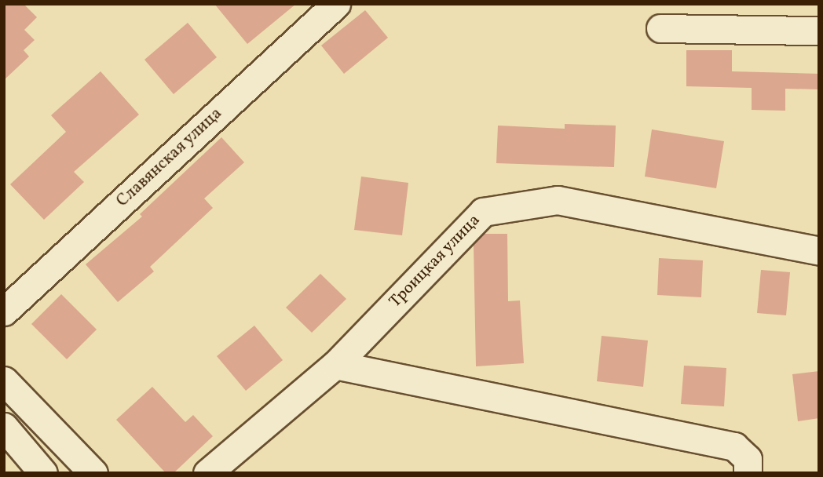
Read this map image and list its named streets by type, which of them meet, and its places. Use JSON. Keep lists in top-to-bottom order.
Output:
{
  "streets": {
    "street": ["Славянская улица", "Троицкая улица"]
  }
}
